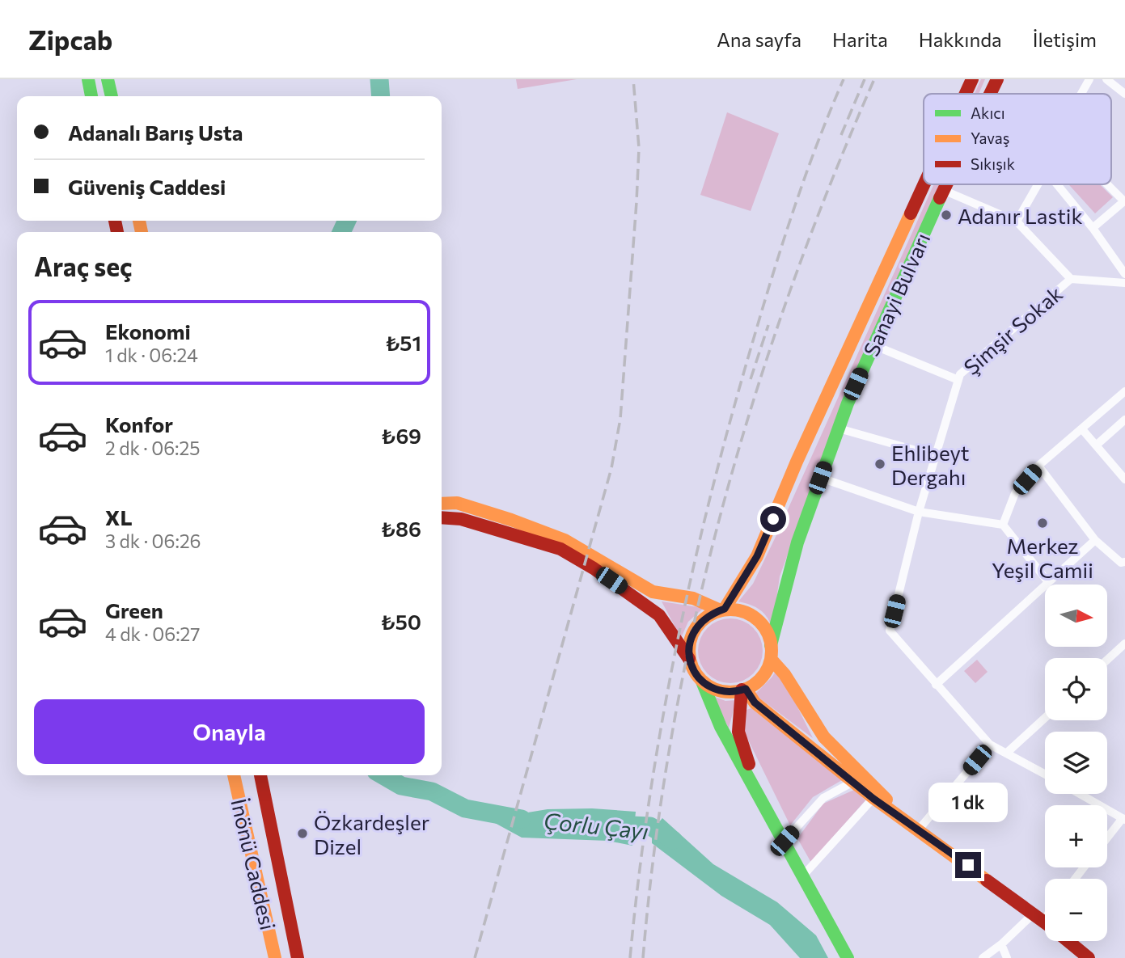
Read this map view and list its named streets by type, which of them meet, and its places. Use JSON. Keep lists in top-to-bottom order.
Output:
{
  "streets": {
    "main road": ["Sanayi Bulvarı", "İnönü Caddesi"],
    "street": ["Şimşir Sokak"]
  },
  "water": ["Çorlu Çayı"],
  "places": [
    "Adanır Lastik",
    "Ehlibeyt Dergahı",
    "Merkez Yeşil Camii",
    "Özkardeşler Dizel"
  ],
  "legend": ["Akıcı", "Yavaş", "Sıkışık"],
  "north": "right",
  "page": {
    "header": "Zipcab",
    "nav": [
      "Ana sayfa",
      "Harita",
      "Hakkında",
      "İletişim"
    ],
    "banner": ["Adanalı Barış Usta", "Güveniş Caddesi"],
    "heading": "Araç seç",
    "list": [
      {
        "name": "Ekonomi",
        "note": "1 dk · 06:24",
        "value": "₺51"
      },
      {
        "name": "Konfor",
        "note": "2 dk · 06:25",
        "value": "₺69"
      },
      {
        "name": "XL",
        "note": "3 dk · 06:26",
        "value": "₺86"
      },
      {
        "name": "Green",
        "note": "4 dk · 06:27",
        "value": "₺50"
      }
    ],
    "map_buttons": ["+", "−"],
    "buttons": "Onayla",
    "bubble": "1 dk"
  }
}
